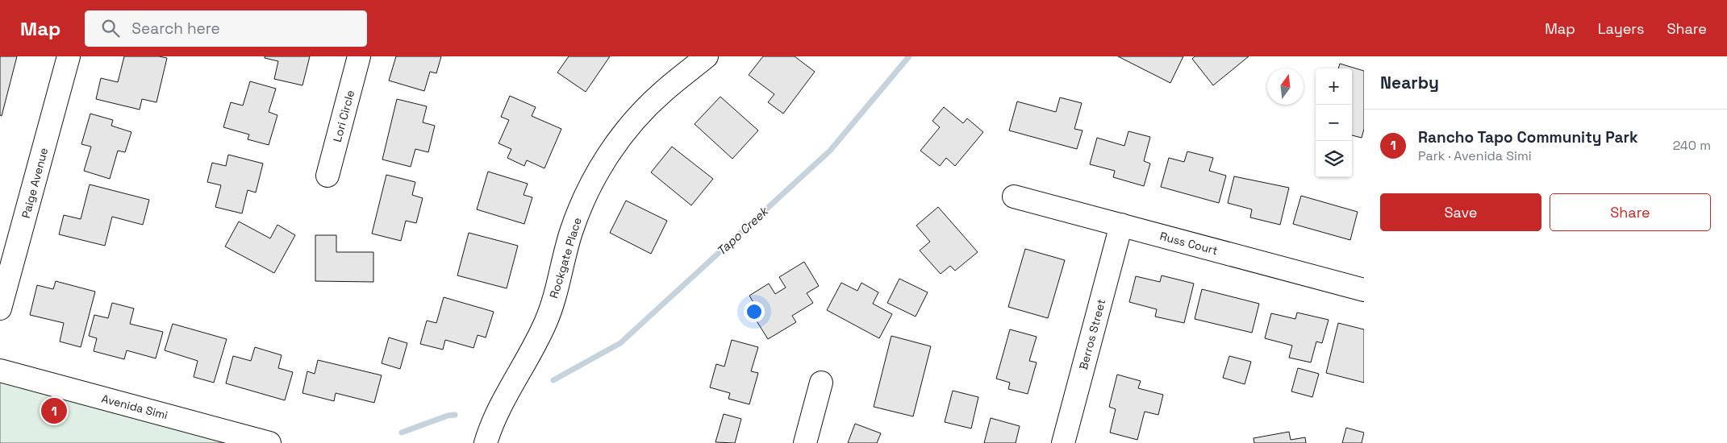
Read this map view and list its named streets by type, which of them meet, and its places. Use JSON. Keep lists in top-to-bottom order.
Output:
{
  "streets": {
    "street": [
      "Lori Circle",
      "Paige Avenue",
      "Russ Court",
      "Rockgate Place",
      "Berros Street",
      "Avenida Simi"
    ]
  },
  "crossings": [
    ["Russ Court", "Berros Street"]
  ],
  "water": ["Tapo Creek"],
  "north": "top",
  "page": {
    "header": "Map",
    "search": "Search here",
    "nav": ["Map", "Layers", "Share"],
    "heading": "Nearby",
    "map_buttons": ["+", "−"],
    "list": [
      {
        "mark": "1",
        "name": "Rancho Tapo Community Park",
        "note": "Park · Avenida Simi",
        "value": "240 m"
      }
    ],
    "buttons": ["Save", "Share"],
    "pins": "1"
  }
}
